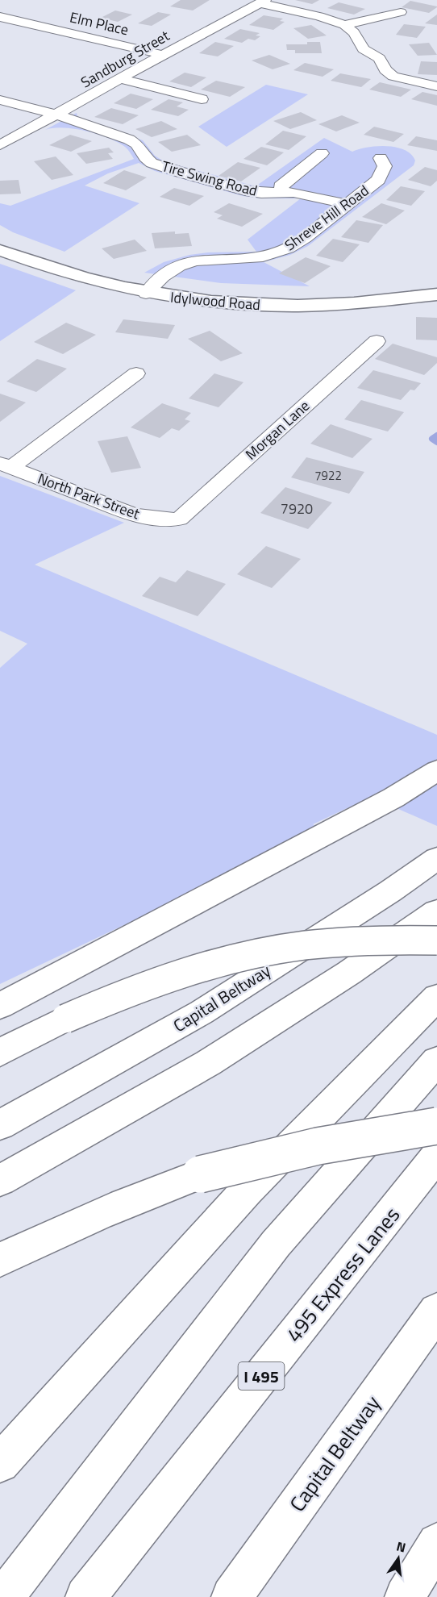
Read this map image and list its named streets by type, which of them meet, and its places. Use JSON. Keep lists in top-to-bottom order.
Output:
{
  "streets": {
    "main road": [
      "Idylwood Road",
      "Capital Beltway",
      "495 Express Lanes",
      "I 495"
    ],
    "street": [
      "Elm Place",
      "Sandburg Street",
      "Tire Swing Road",
      "Shreve Hill Road",
      "Morgan Lane",
      "North Park Street"
    ]
  },
  "crossings": [
    ["Elm Place", "Sandburg Street"],
    ["Sandburg Street", "Tire Swing Road"],
    ["Tire Swing Road", "Shreve Hill Road"],
    ["Shreve Hill Road", "Idylwood Road"],
    ["Morgan Lane", "North Park Street"]
  ],
  "house_numbers": ["7922", "7920"],
  "north": "top"
}
